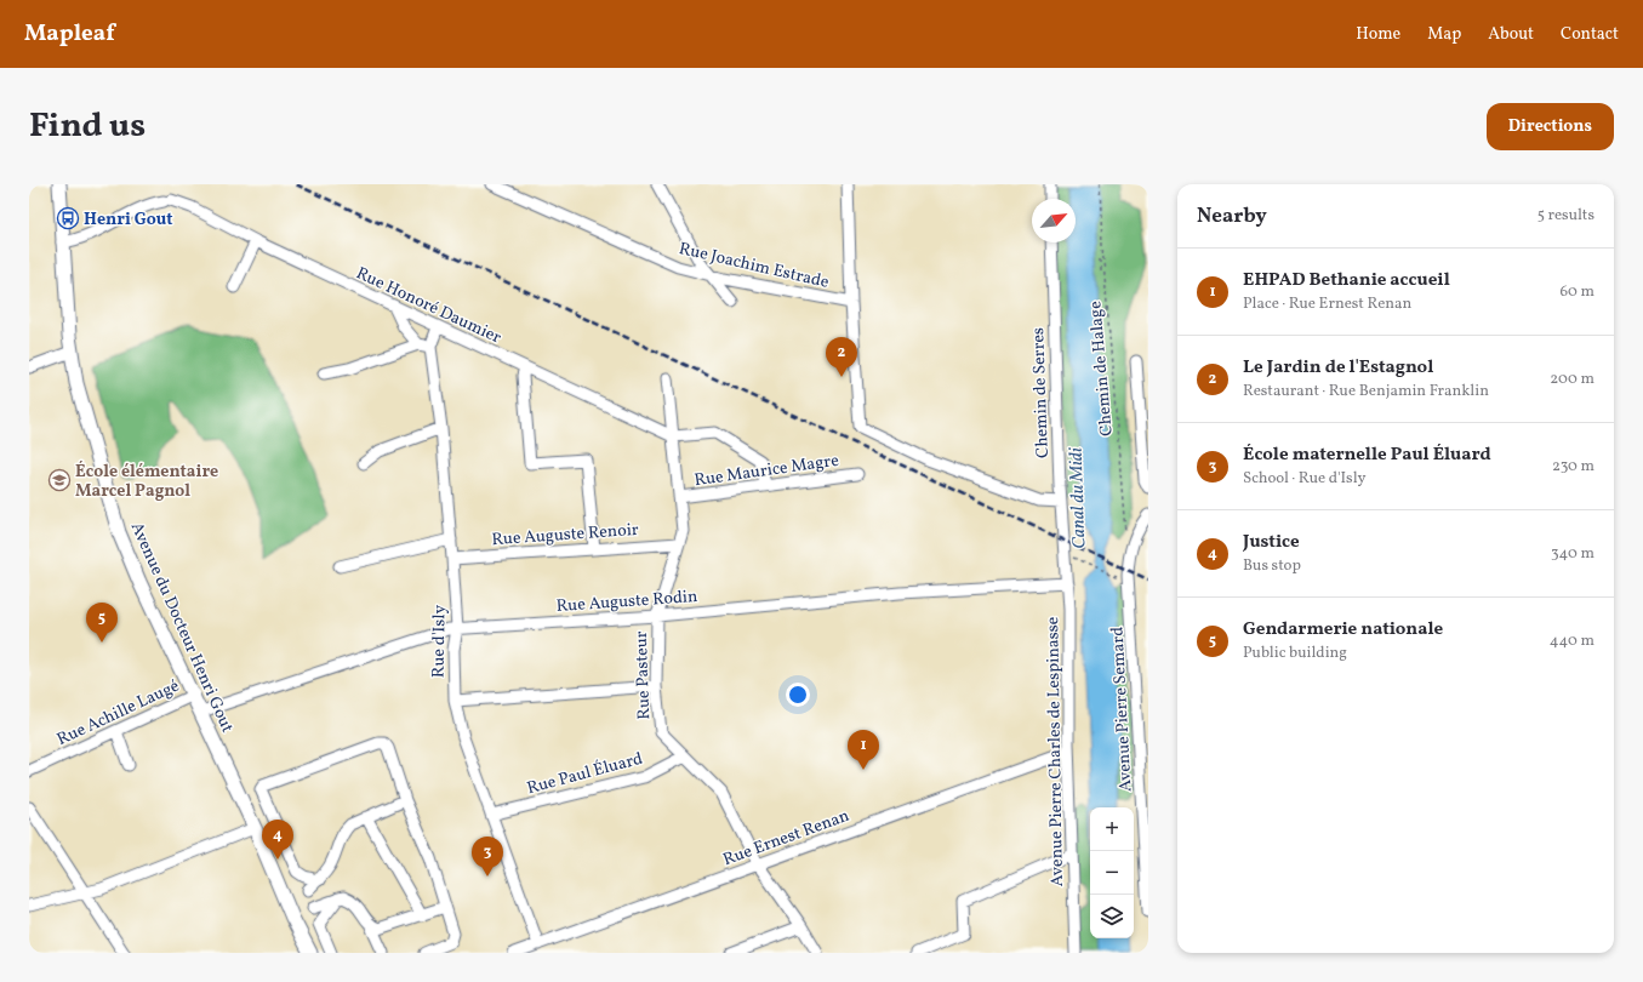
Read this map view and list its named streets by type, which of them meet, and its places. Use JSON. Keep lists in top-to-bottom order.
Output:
{
  "streets": {
    "main road": ["Avenue du Docteur Henri Gout"],
    "street": [
      "Rue Joachim Estrade",
      "Rue Honoré Daumier",
      "Chemin de Serres",
      "Rue Maurice Magre",
      "Rue Auguste Renoir",
      "Rue Auguste Rodin",
      "Rue d'Isly",
      "Rue Pasteur",
      "Avenue Pierre Semard",
      "Rue Achille Laugé",
      "Avenue Pierre Charles de Lespinasse",
      "Rue Paul Éluard",
      "Rue Ernest Renan"
    ],
    "path": ["Chemin de Halage"]
  },
  "crossings": [
    ["Rue Honoré Daumier", "Avenue du Docteur Henri Gout"],
    ["Rue Honoré Daumier", "Rue d'Isly"],
    ["Rue Honoré Daumier", "Rue Pasteur"],
    ["Chemin de Halage", "Avenue Pierre Semard"],
    ["Chemin de Serres", "Avenue Pierre Charles de Lespinasse"],
    ["Rue Maurice Magre", "Rue Pasteur"],
    ["Rue Auguste Renoir", "Rue d'Isly"],
    ["Rue Auguste Renoir", "Rue Pasteur"],
    ["Rue Auguste Rodin", "Avenue du Docteur Henri Gout"],
    ["Rue Auguste Rodin", "Rue d'Isly"],
    ["Rue Auguste Rodin", "Rue Pasteur"],
    ["Rue Auguste Rodin", "Avenue Pierre Charles de Lespinasse"],
    ["Avenue du Docteur Henri Gout", "Rue Achille Laugé"],
    ["Rue d'Isly", "Rue Paul Éluard"],
    ["Rue d'Isly", "Rue Ernest Renan"],
    ["Rue Pasteur", "Rue Paul Éluard"],
    ["Rue Pasteur", "Rue Ernest Renan"],
    ["Avenue Pierre Charles de Lespinasse", "Rue Ernest Renan"]
  ],
  "water": ["Canal du Midi"],
  "places": {
    "bus stop": ["Henri Gout"],
    "school or university": ["École élémentaire Marcel Pagnol"]
  },
  "north": "top right",
  "page": {
    "header": "Mapleaf",
    "nav": [
      "Home",
      "Map",
      "About",
      "Contact"
    ],
    "title": "Find us",
    "buttons": "Directions",
    "heading": ["Nearby", "5 results"],
    "list": [
      {
        "mark": "1",
        "name": "EHPAD Bethanie accueil",
        "note": "Place · Rue Ernest Renan",
        "value": "60 m"
      },
      {
        "mark": "2",
        "name": "Le Jardin de l'Estagnol",
        "note": "Restaurant · Rue Benjamin Franklin",
        "value": "200 m"
      },
      {
        "mark": "3",
        "name": "École maternelle Paul Éluard",
        "note": "School · Rue d'Isly",
        "value": "230 m"
      },
      {
        "mark": "4",
        "name": "Justice",
        "note": "Bus stop",
        "value": "340 m"
      },
      {
        "mark": "5",
        "name": "Gendarmerie nationale",
        "note": "Public building",
        "value": "440 m"
      }
    ],
    "pins": [
      "2",
      "5",
      "1",
      "4",
      "3"
    ],
    "map_buttons": ["+", "−"]
  }
}
